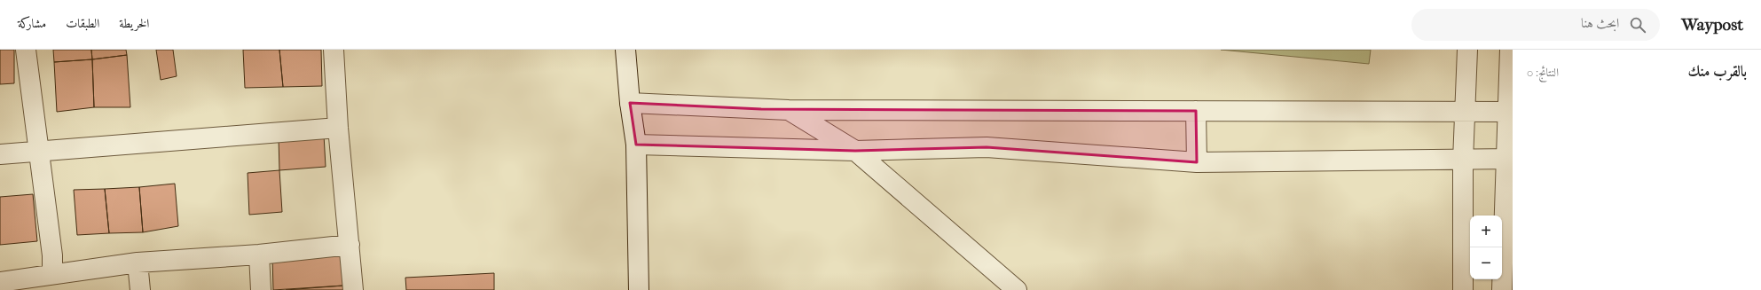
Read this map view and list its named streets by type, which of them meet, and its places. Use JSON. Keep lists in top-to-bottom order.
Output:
{
  "page": {
    "header": "Waypost",
    "search": "ابحث هنا",
    "nav": ["الخريطة", "الطبقات", "مشاركة"],
    "heading": ["بالقرب منك", "النتائج: 0"],
    "map_buttons": ["+", "−"]
  }
}
